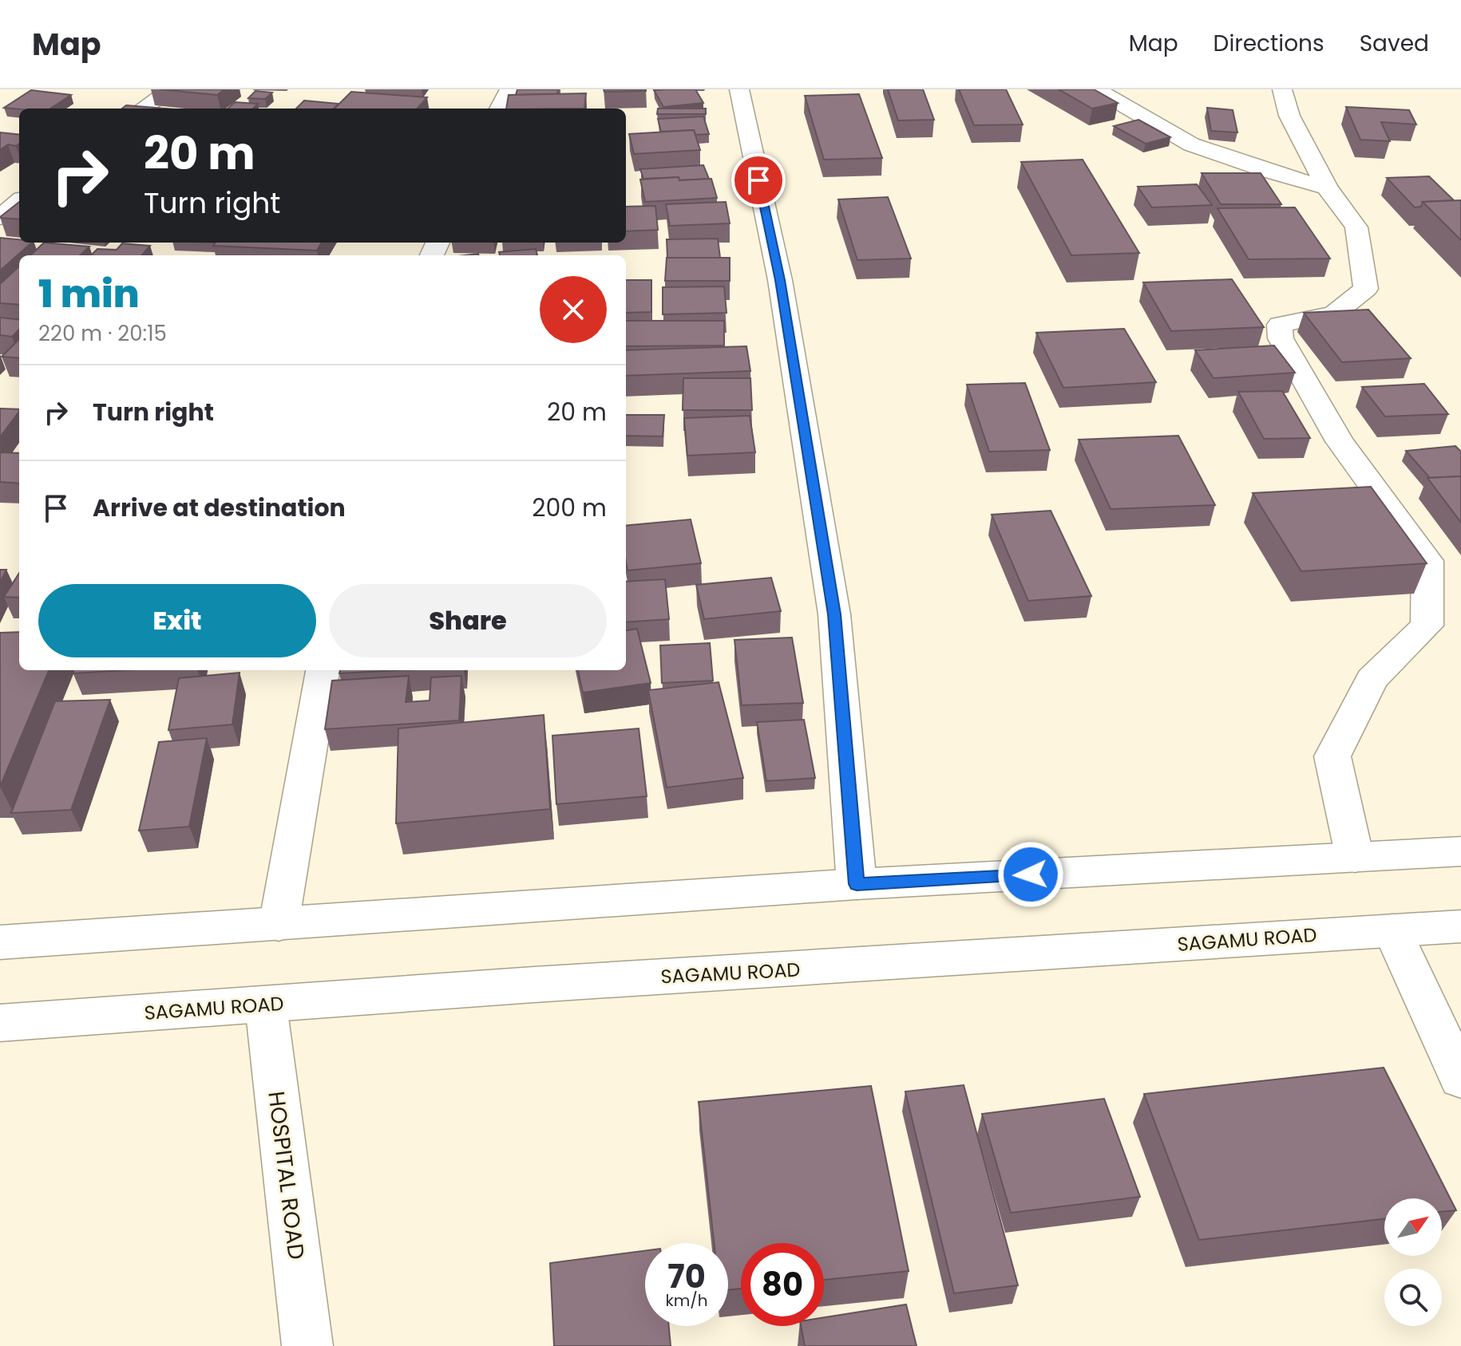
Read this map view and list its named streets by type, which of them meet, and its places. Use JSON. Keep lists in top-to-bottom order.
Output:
{
  "streets": {
    "main road": ["SAGAMU ROAD", "HOSPITAL ROAD"]
  },
  "crossings": [
    ["SAGAMU ROAD", "HOSPITAL ROAD"]
  ],
  "north": "top right",
  "page": {
    "header": "Map",
    "nav": ["Map", "Directions", "Saved"],
    "turn": ["20 m", "Turn right"],
    "heading": ["1 min", "220 m · 20:15"],
    "list": [
      {
        "name": "Turn right",
        "value": "20 m"
      },
      {
        "name": "Arrive at destination",
        "value": "200 m"
      }
    ],
    "buttons": ["Exit", "Share"],
    "speed": "70 km/h",
    "limit": "80"
  }
}
